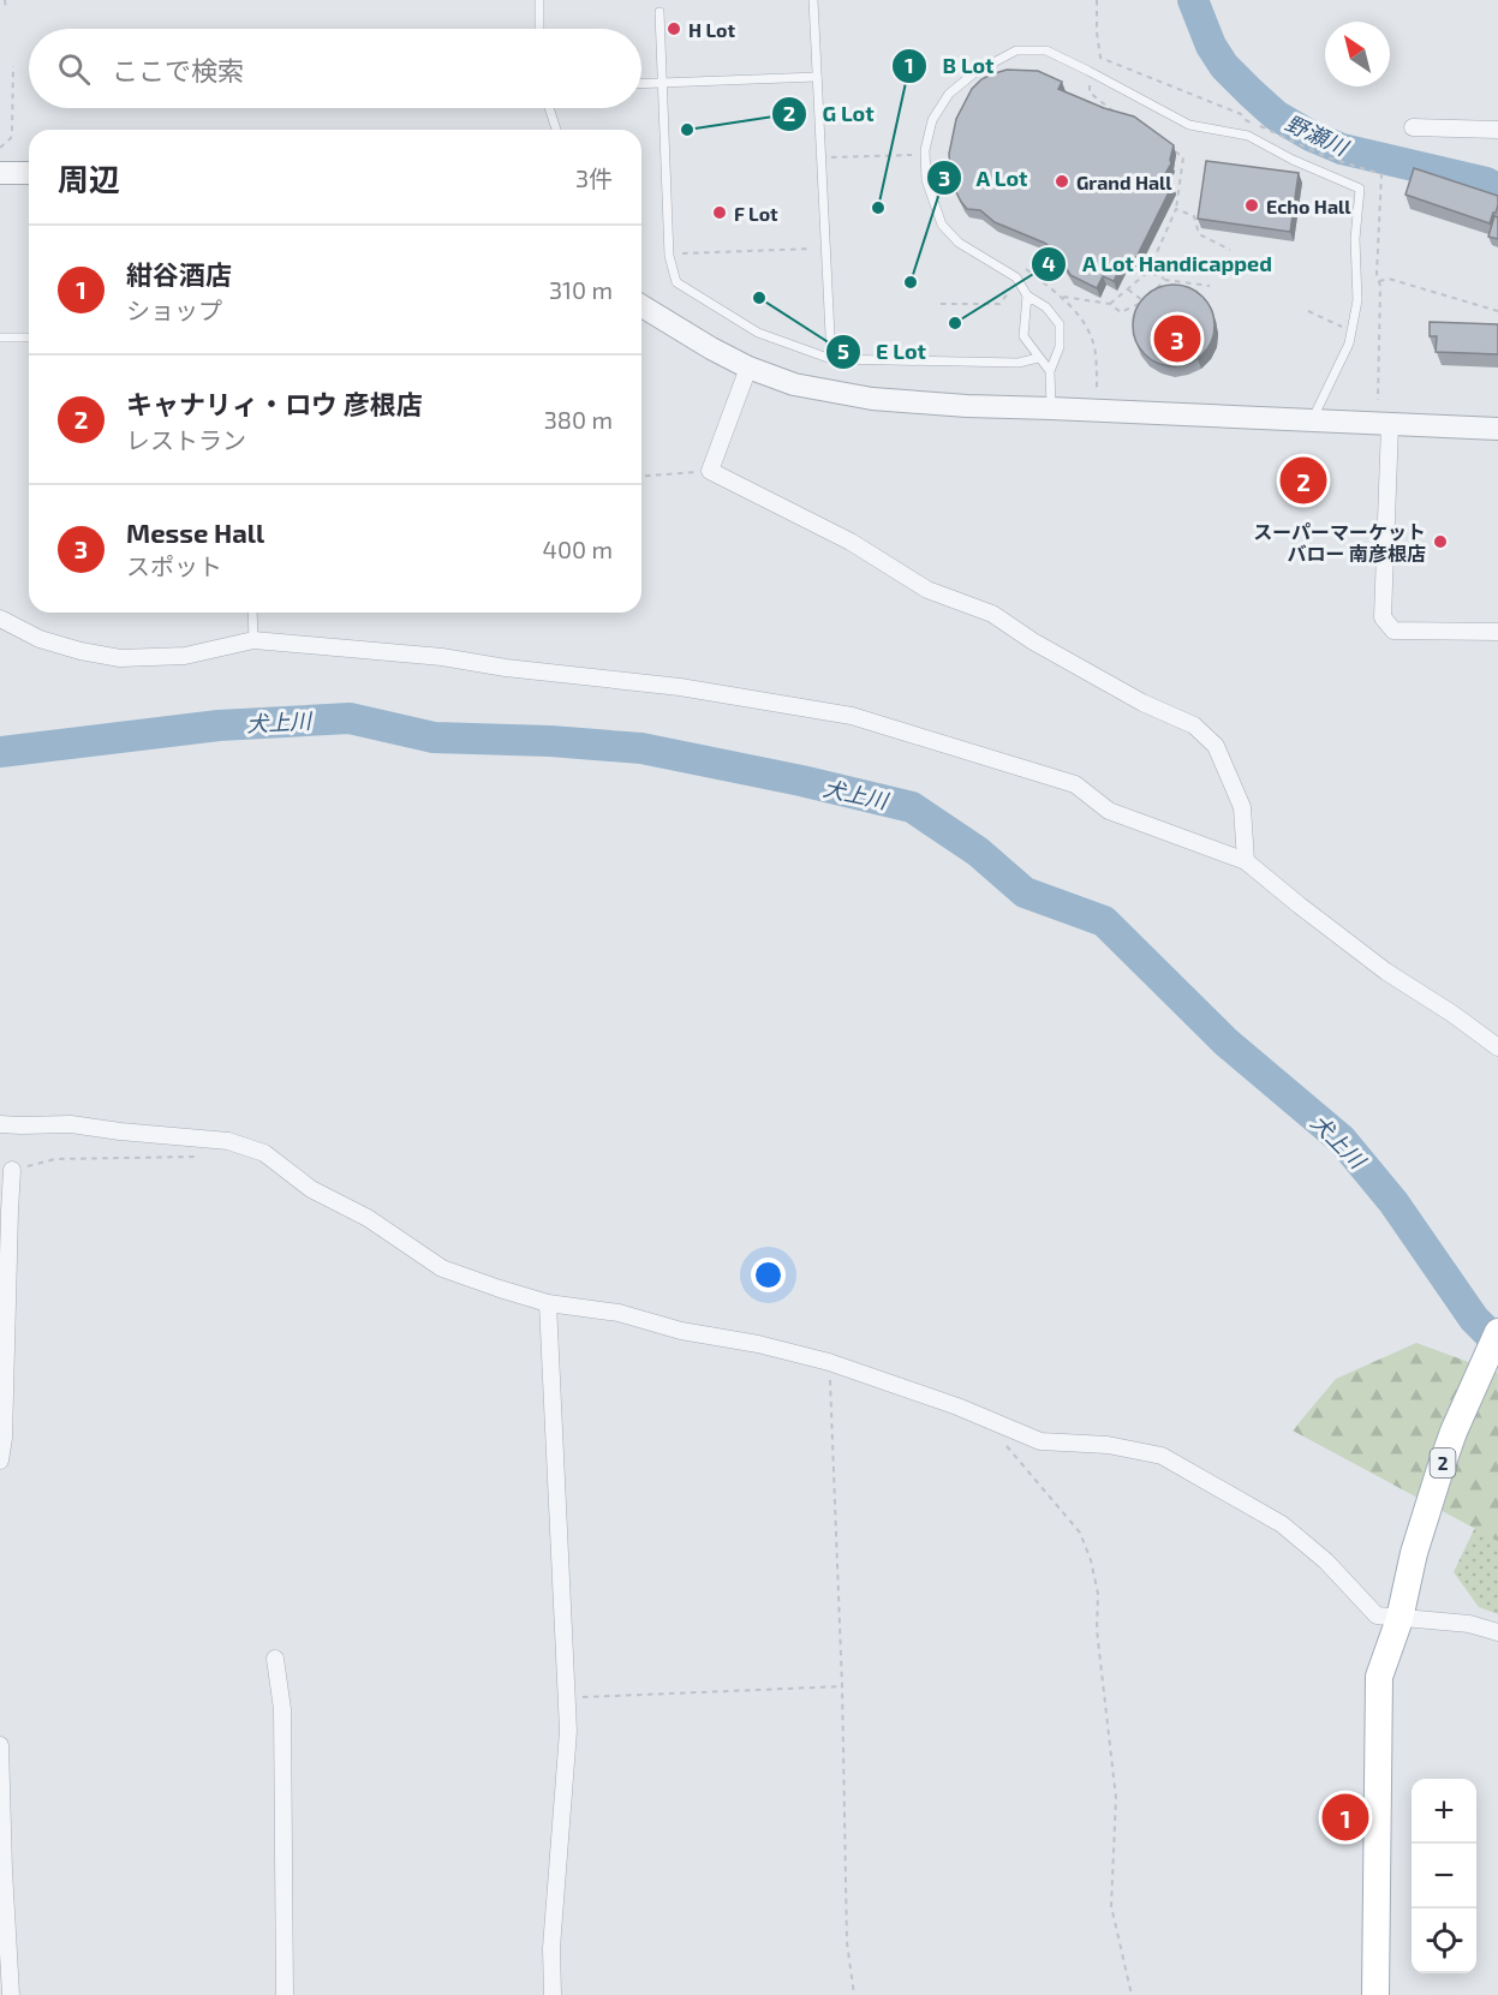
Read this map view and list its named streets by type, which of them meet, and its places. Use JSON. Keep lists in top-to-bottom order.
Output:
{
  "streets": {
    "main road": ["2"]
  },
  "water": ["野瀬川", "犬上川"],
  "places": [
    "H Lot",
    "G Lot",
    "Grand Hall",
    "Echo Hall",
    "B Lot",
    "F Lot",
    "A Lot",
    "E Lot",
    "A Lot Handicapped",
    "スーパーマーケット バロー 南彦根店"
  ],
  "north": "top left",
  "page": {
    "search": "ここで検索",
    "heading": ["周辺", "3件"],
    "list": [
      {
        "mark": "1",
        "name": "紺谷酒店",
        "note": "ショップ",
        "value": "310 m"
      },
      {
        "mark": "2",
        "name": "キャナリィ・ロウ 彦根店",
        "note": "レストラン",
        "value": "380 m"
      },
      {
        "mark": "3",
        "name": "Messe Hall",
        "note": "スポット",
        "value": "400 m"
      }
    ],
    "pins": ["3", "2", "1"],
    "map_buttons": ["+", "−"]
  }
}
